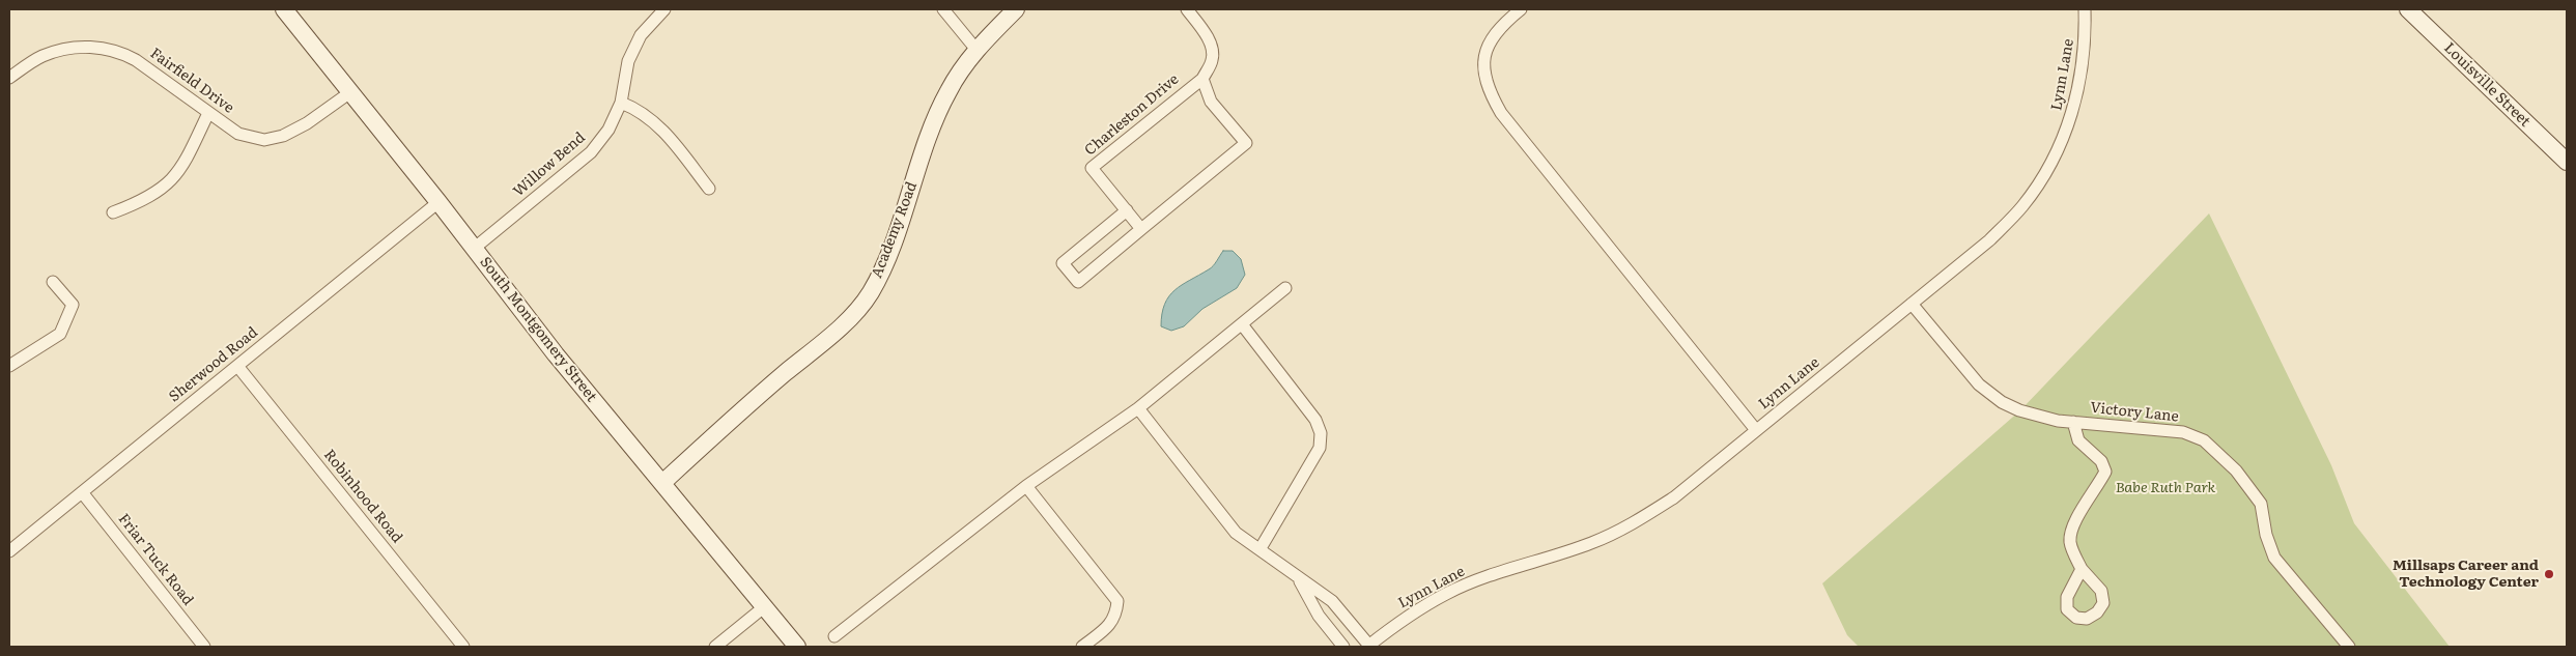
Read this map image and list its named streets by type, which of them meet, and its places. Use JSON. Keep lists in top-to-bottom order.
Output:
{
  "streets": {
    "street": [
      "Lynn Lane",
      "Fairfield Drive",
      "Louisville Street",
      "Charleston Drive",
      "Willow Bend",
      "Academy Road",
      "South Montgomery Street",
      "Sherwood Road",
      "Victory Lane",
      "Robinhood Road",
      "Friar Tuck Road"
    ]
  },
  "crossings": [
    ["Lynn Lane", "Victory Lane"],
    ["Fairfield Drive", "South Montgomery Street"],
    ["Willow Bend", "South Montgomery Street"],
    ["Academy Road", "South Montgomery Street"],
    ["South Montgomery Street", "Sherwood Road"],
    ["Sherwood Road", "Robinhood Road"],
    ["Sherwood Road", "Friar Tuck Road"]
  ],
  "parks": ["Babe Ruth Park"],
  "places": ["Millsaps Career and Technology Center"]
}
